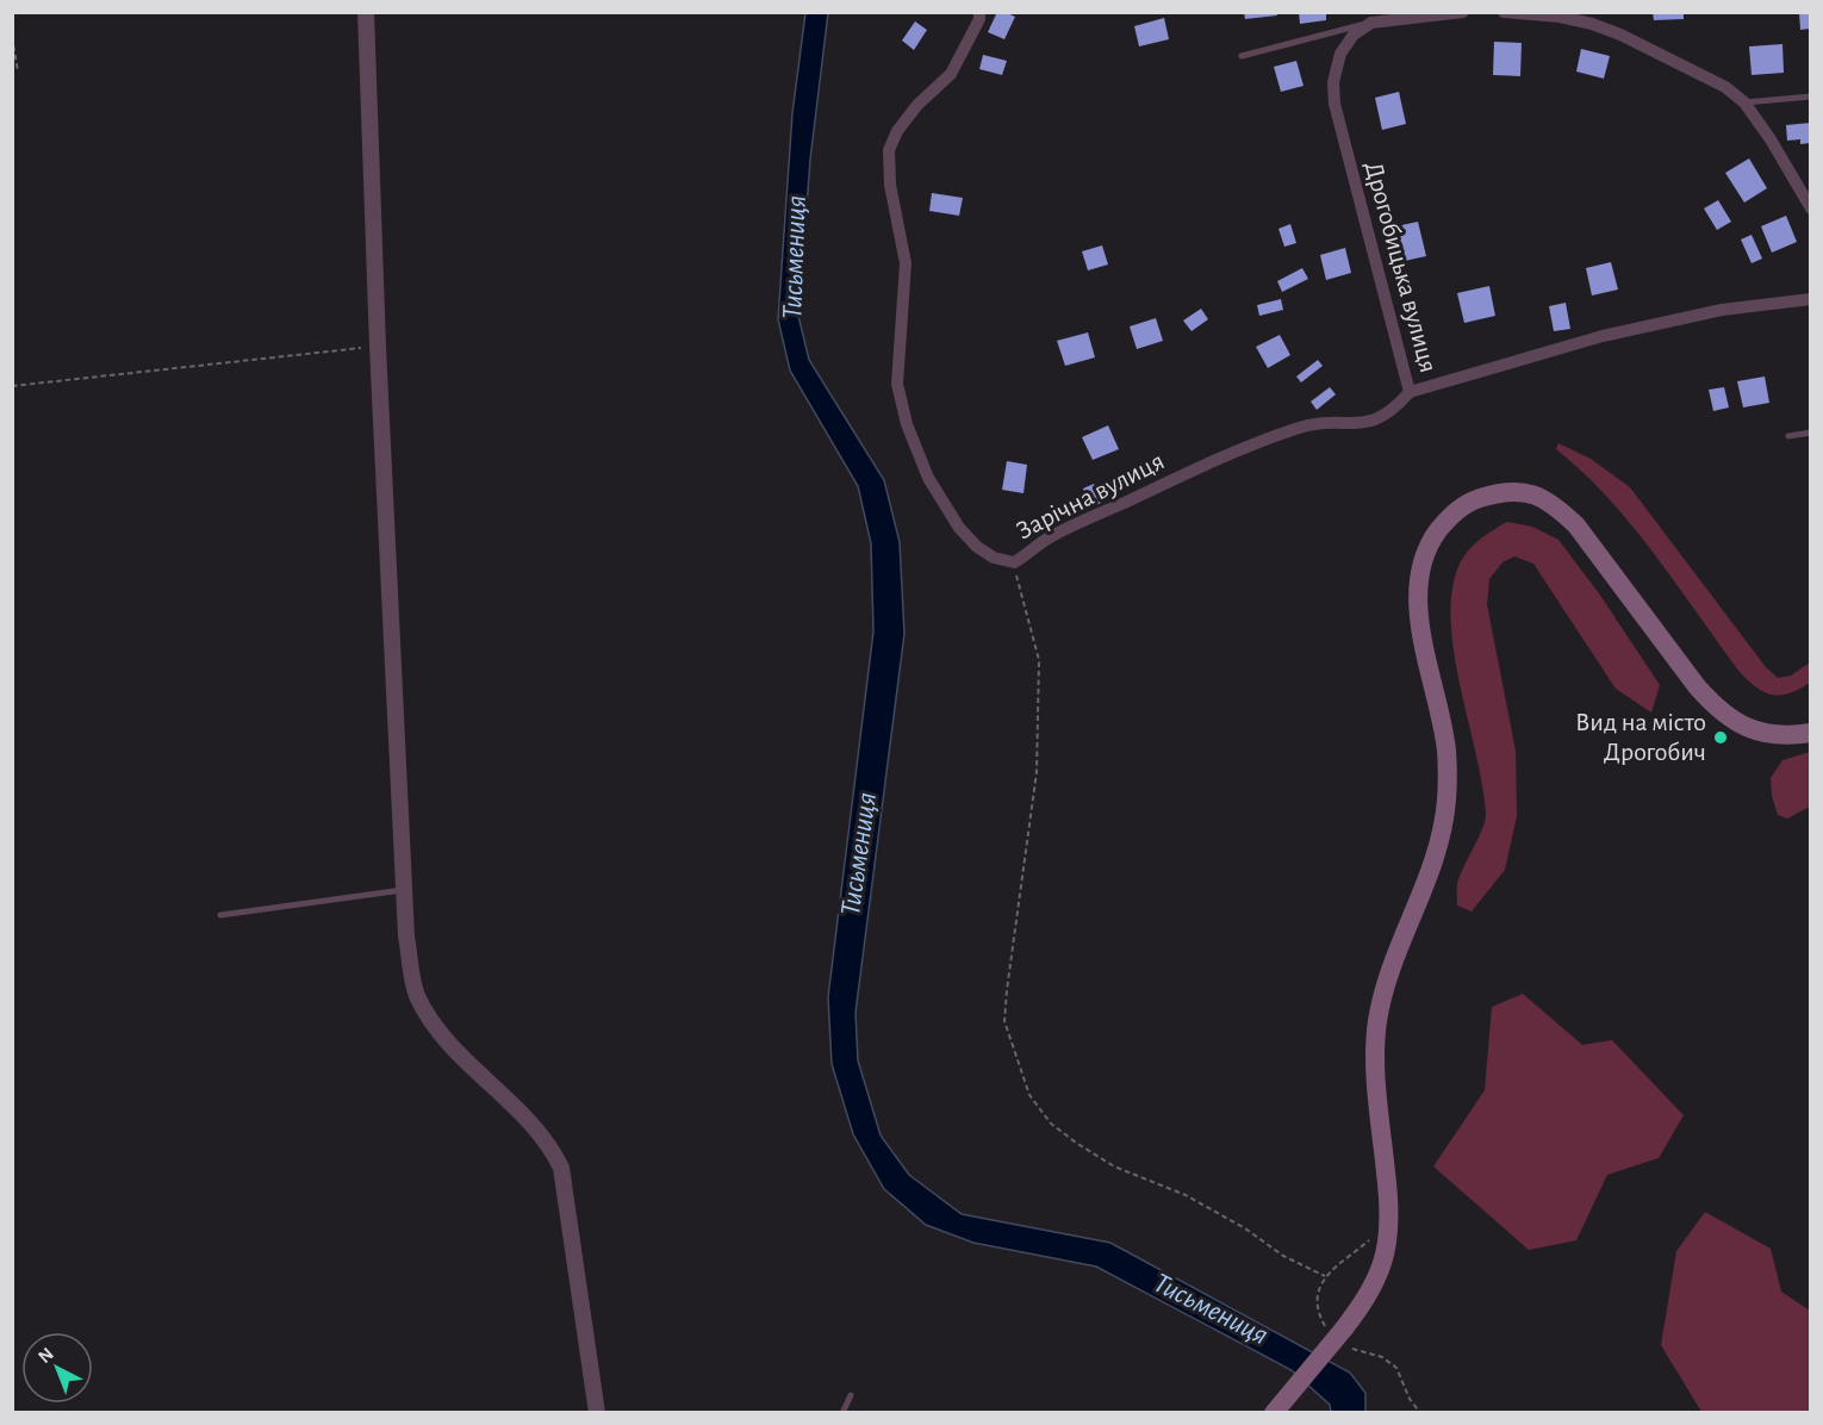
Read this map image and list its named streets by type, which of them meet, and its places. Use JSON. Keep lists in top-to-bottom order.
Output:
{
  "streets": {
    "street": ["Дрогобицька вулиця", "Зарічна вулиця"]
  },
  "crossings": [
    ["Дрогобицька вулиця", "Зарічна вулиця"]
  ],
  "water": ["Тисьмениця"],
  "places": ["Вид на місто Дрогобич"],
  "north": "top left"
}
